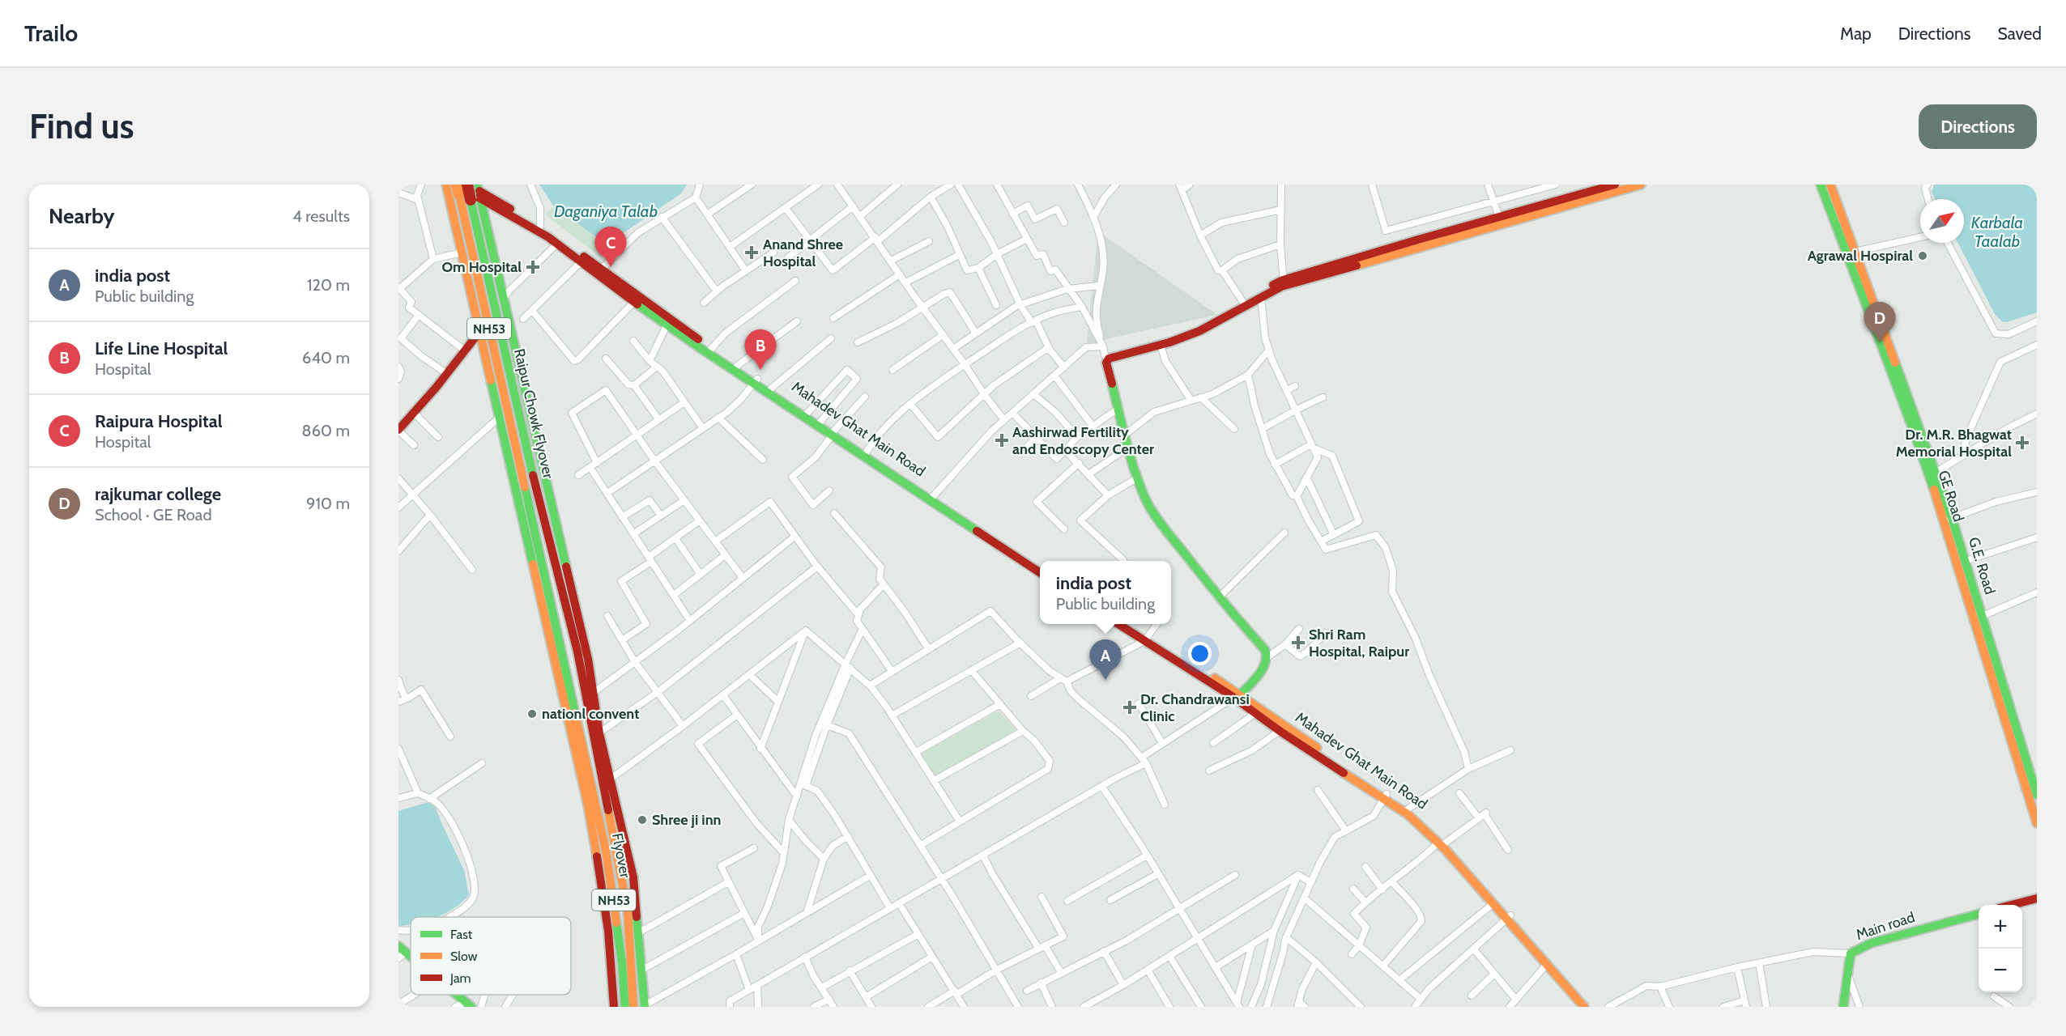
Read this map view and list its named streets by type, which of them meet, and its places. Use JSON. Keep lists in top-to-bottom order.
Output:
{
  "streets": {
    "main road": [
      "NH53",
      "Raipur Chowk Flyover",
      "Mahadev Ghat Main Road",
      "GE Road",
      "G.E. Road",
      "Flyover",
      "Main road"
    ]
  },
  "crossings": [
    ["NH53", "Raipur Chowk Flyover"],
    ["NH53", "Flyover"],
    ["GE Road", "G.E. Road"]
  ],
  "water": ["Daganiya Talab", "Karbala Taalab"],
  "places": {
    "health": [
      "Anand Shree Hospital",
      "Om Hospital",
      "Aashirwad Fertility and Endoscopy Center",
      "Dr. M.R. Bhagwat Memorial Hospital",
      "Shri Ram Hospital, Raipur",
      "Dr. Chandrawansi Clinic"
    ],
    "other": ["Agrawal Hospiral", "nationl convent", "Shree ji inn"]
  },
  "legend": ["Fast", "Slow", "Jam"],
  "north": "top right",
  "page": {
    "header": "Trailo",
    "nav": ["Map", "Directions", "Saved"],
    "buttons": "Directions",
    "title": "Find us",
    "heading": ["Nearby", "4 results"],
    "pins": [
      "C",
      "D",
      "B",
      "A"
    ],
    "list": [
      {
        "mark": "A",
        "name": "india post",
        "note": "Public building",
        "value": "120 m"
      },
      {
        "mark": "B",
        "name": "Life Line Hospital",
        "note": "Hospital",
        "value": "640 m"
      },
      {
        "mark": "C",
        "name": "Raipura Hospital",
        "note": "Hospital",
        "value": "860 m"
      },
      {
        "mark": "D",
        "name": "rajkumar college",
        "note": "School · GE Road",
        "value": "910 m"
      }
    ],
    "popup": ["india post", "Public building"],
    "map_buttons": ["+", "−"]
  }
}
